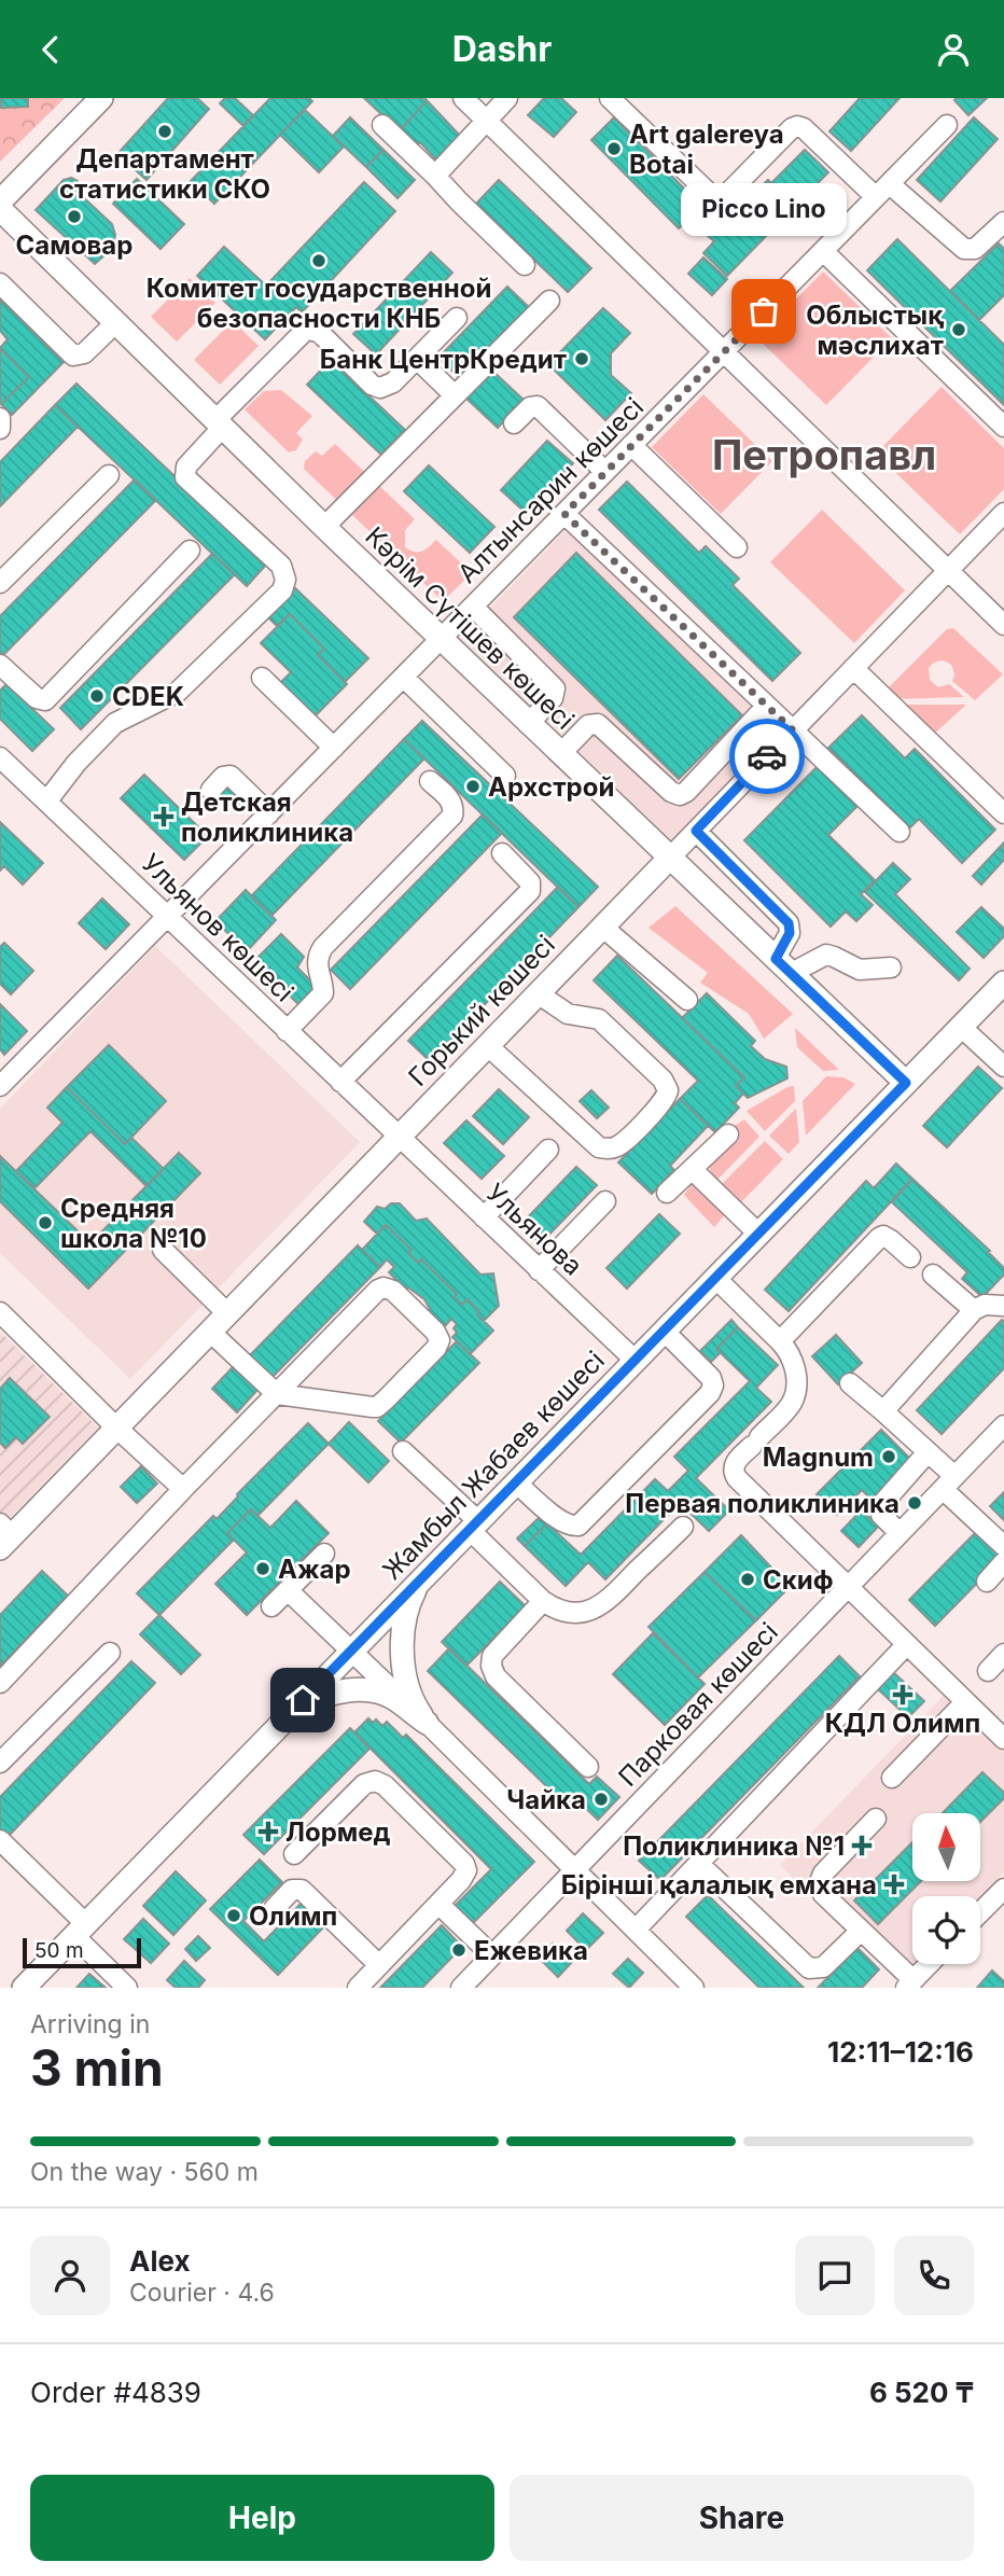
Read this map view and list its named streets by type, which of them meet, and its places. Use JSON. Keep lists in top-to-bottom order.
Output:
{
  "streets": {
    "main road": ["Кәрім Сүтішев көшесі", "Горький көшесі", "Жамбыл Жабаев көшесі"],
    "street": [
      "Алтынсарин көшесі",
      "Ульянов көшесі",
      "Ульянова",
      "Парковая көшесі"
    ]
  },
  "crossings": [
    ["Алтынсарин көшесі", "Кәрім Сүтішев көшесі"],
    ["Алтынсарин көшесі", "Ульянов көшесі"],
    ["Кәрім Сүтішев көшесі", "Горький көшесі"],
    ["Кәрім Сүтішев көшесі", "Жамбыл Жабаев көшесі"],
    ["Ульянов көшесі", "Горький көшесі"],
    ["Ульянов көшесі", "Ульянова"],
    ["Горький көшесі", "Ульянова"],
    ["Ульянова", "Жамбыл Жабаев көшесі"]
  ],
  "districts": ["Петропавл"],
  "places": {
    "other": [
      "Департамент статистики СКО",
      "Art galereya Botai",
      "Самовар",
      "Комитет государственной безопасности КНБ",
      "Picco Lino",
      "Облыстық мәслихат",
      "Банк ЦентрКредит",
      "CDEK",
      "Архстрой",
      "Средняя школа №10",
      "Magnum",
      "Первая поликлиника",
      "Ажар",
      "Скиф",
      "Чайка",
      "Олимп",
      "Ежевика"
    ],
    "health": [
      "Детская поликлиника",
      "КДЛ Олимп",
      "Лормед",
      "Поликлиника №1",
      "Бірінші қалалық емхана"
    ]
  },
  "scale_bar": "50 m",
  "north": "top",
  "page": {
    "header": "Dashr",
    "bubble": "Picco Lino",
    "scale": "50 m",
    "heading": ["3 min", "Arriving in", "12:11–12:16"],
    "panel": [
      "Alex",
      "Courier · 4.6",
      "Order #4839",
      "6 520 ₸"
    ],
    "bar": "On the way · 560 m",
    "buttons": ["Help", "Share"]
  }
}
